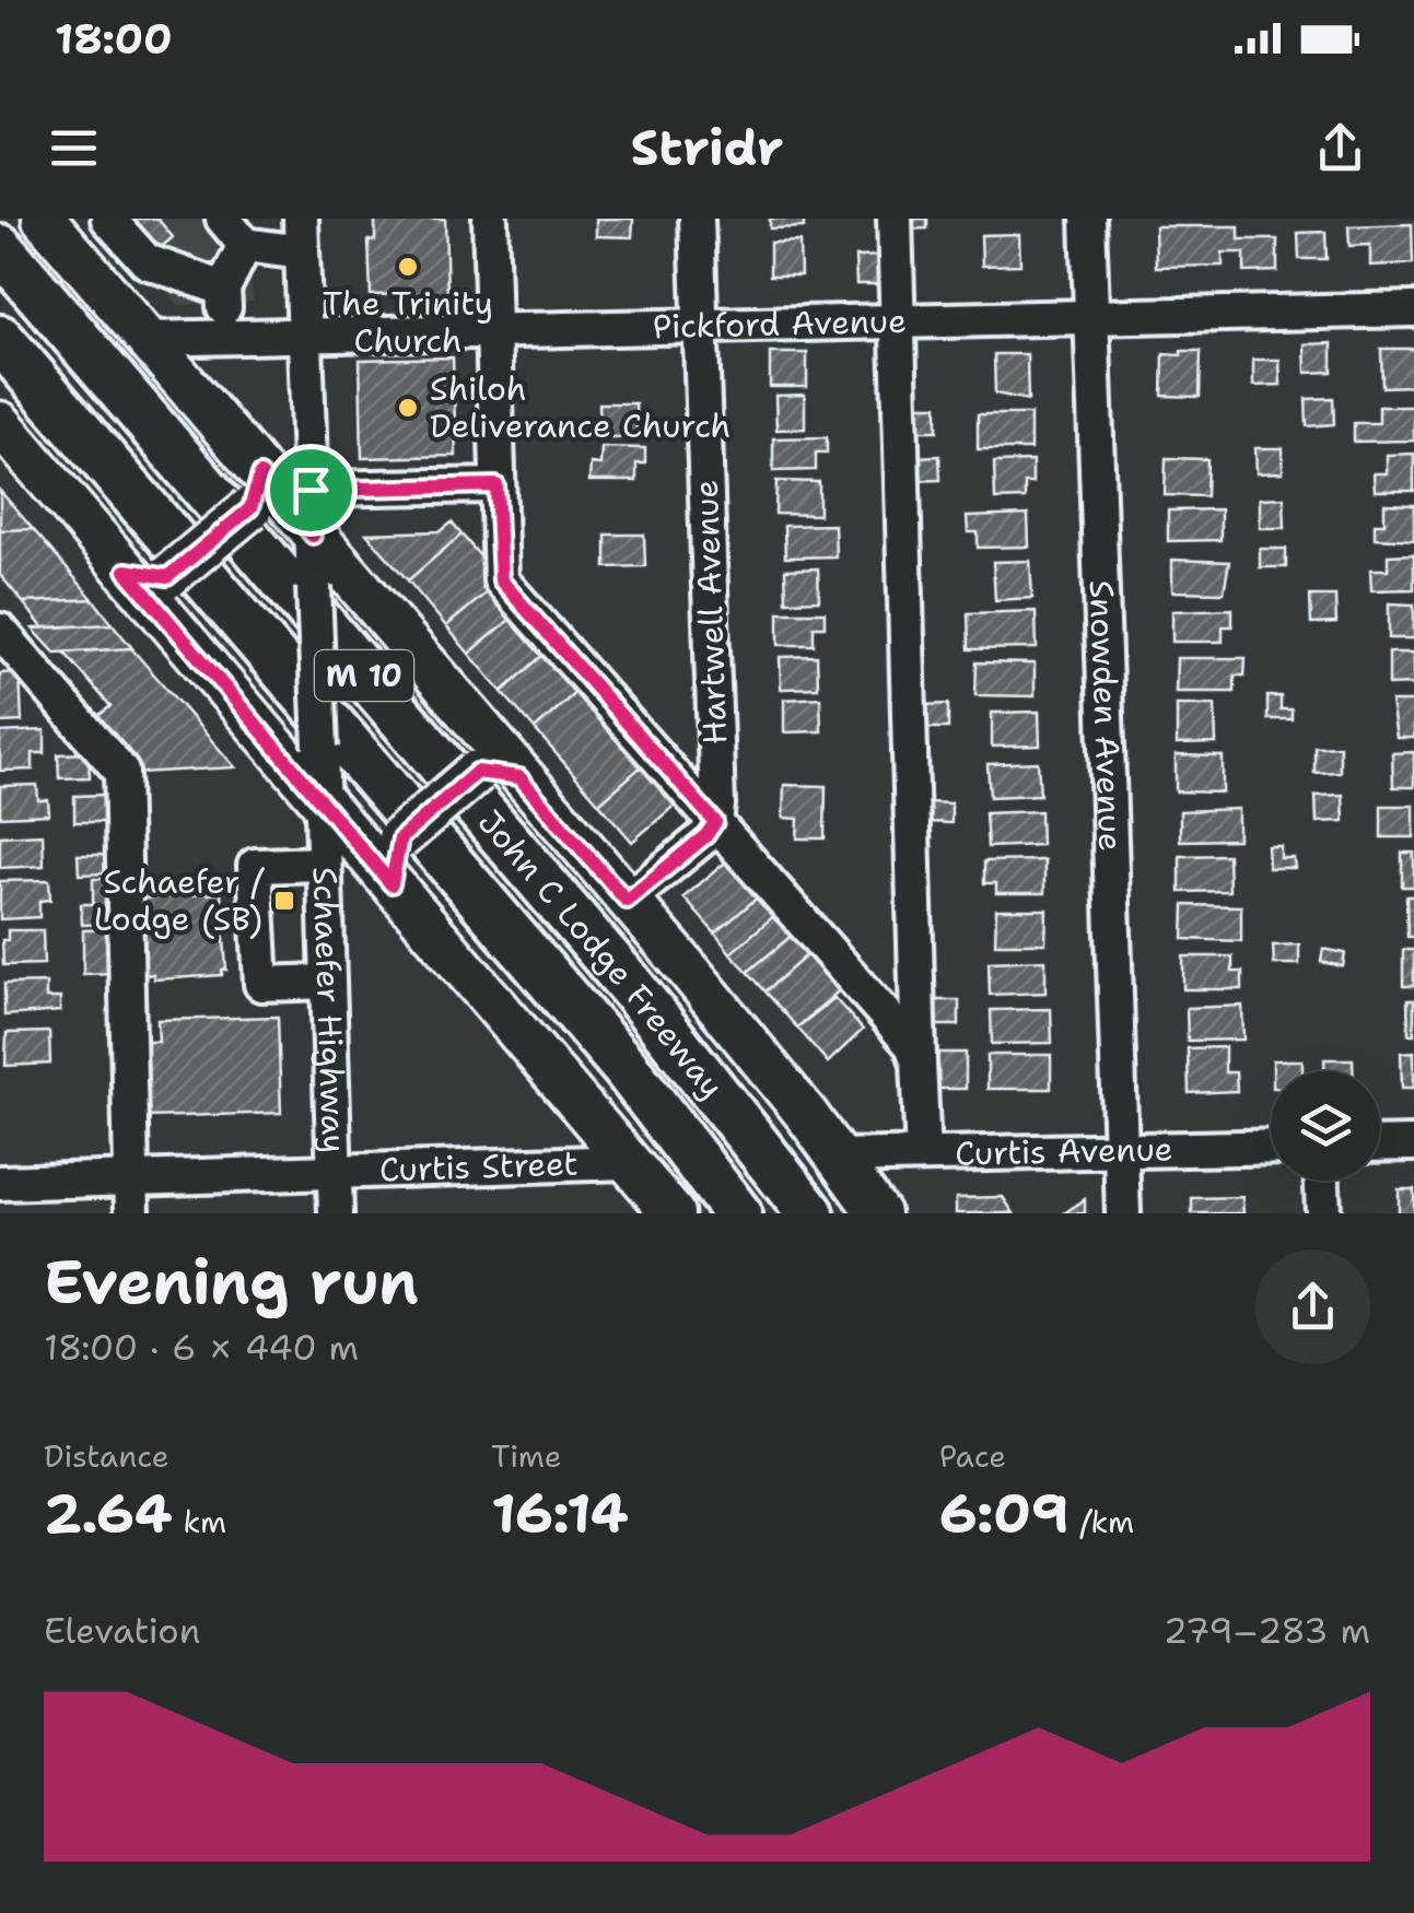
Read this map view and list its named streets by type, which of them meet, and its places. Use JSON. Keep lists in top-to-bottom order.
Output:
{
  "streets": {
    "highway": ["M 10", "John C Lodge Freeway"],
    "street": [
      "Pickford Avenue",
      "Hartwell Avenue",
      "Snowden Avenue",
      "Schaefer Highway",
      "Curtis Avenue",
      "Curtis Street"
    ]
  },
  "crossings": [
    ["Pickford Avenue", "Hartwell Avenue"],
    ["Pickford Avenue", "Snowden Avenue"],
    ["Pickford Avenue", "Schaefer Highway"],
    ["Snowden Avenue", "Curtis Avenue"],
    ["Schaefer Highway", "Curtis Street"]
  ],
  "places": {
    "other": ["The Trinity Church", "Shiloh Deliverance Church"],
    "transit": ["Schaefer / Lodge (SB)"]
  },
  "page": {
    "status": "18:00",
    "header": "Stridr",
    "heading": ["Evening run", "18:00 · 6 × 440 m"],
    "stats": [
      ["Distance", "2.64 km"],
      ["Time", "16:14"],
      ["Pace", "6:09 /km"]
    ],
    "chart": ["Elevation", "279–283 m"]
  }
}
